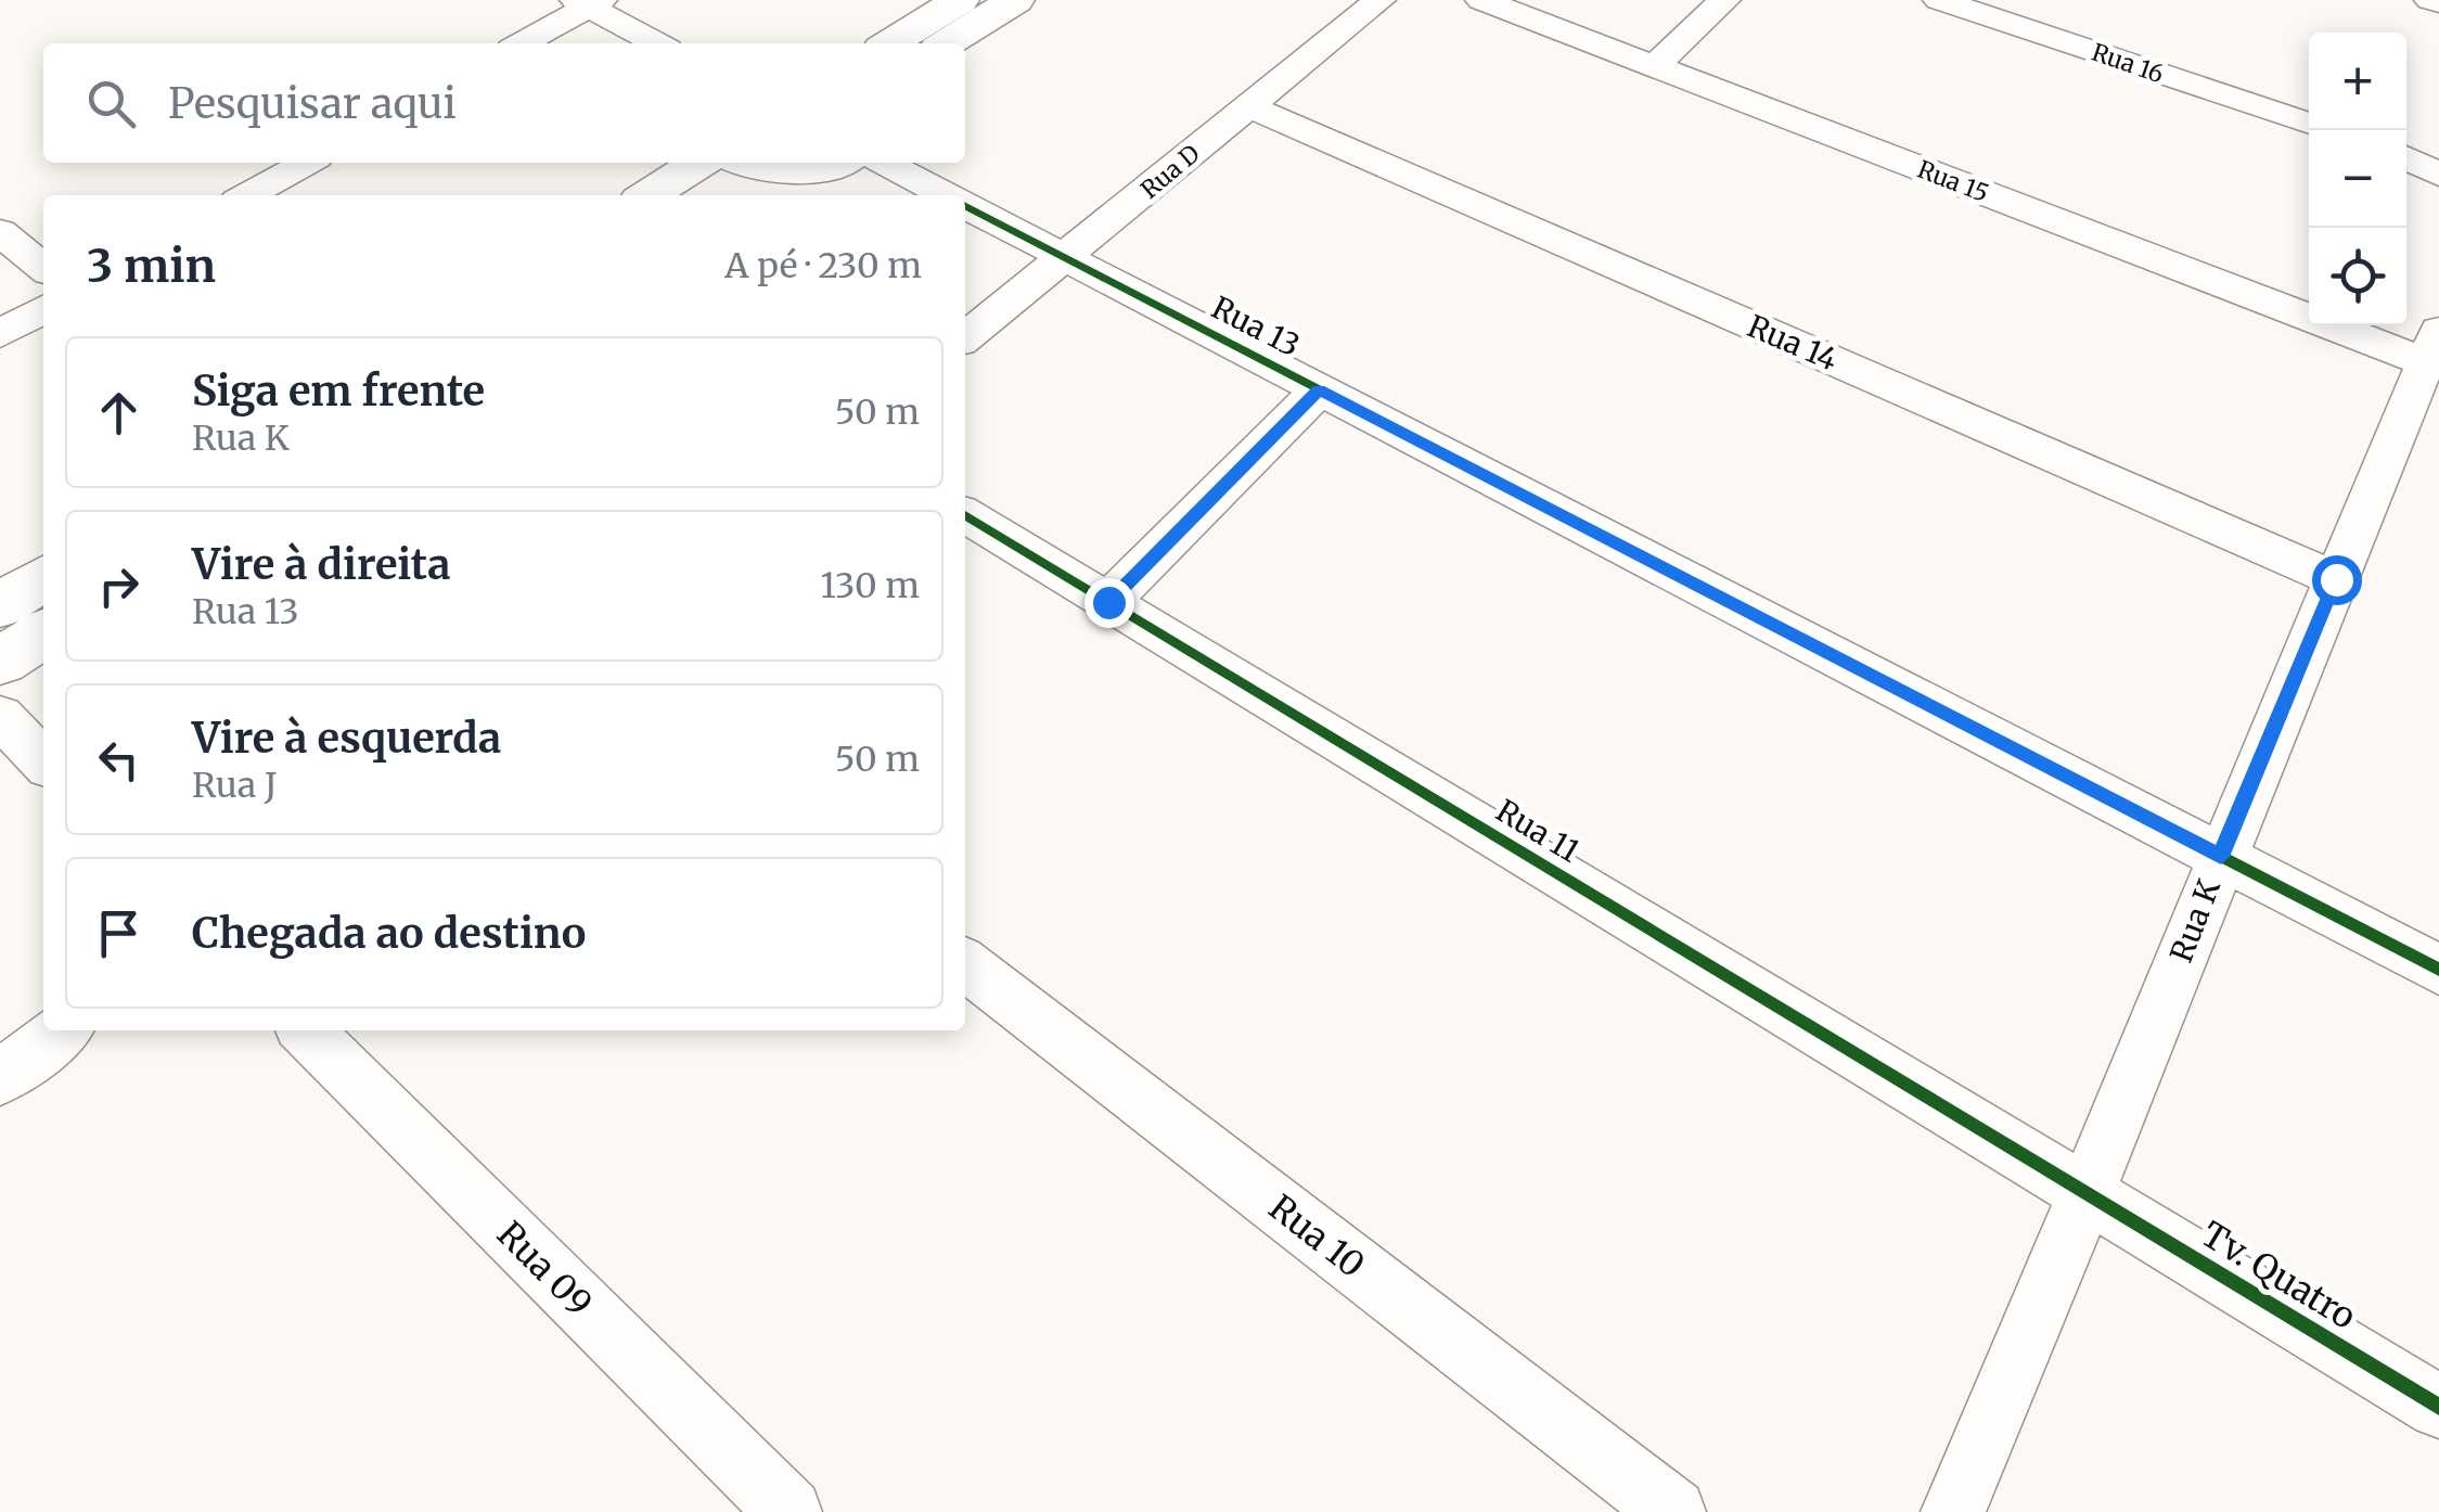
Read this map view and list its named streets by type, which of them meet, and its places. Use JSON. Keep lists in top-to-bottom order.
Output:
{
  "streets": {
    "street": [
      "Rua 16",
      "Rua D",
      "Rua 15",
      "Rua 13",
      "Rua 14",
      "Rua 11",
      "Rua K",
      "Rua 10",
      "Rua 09",
      "Tv. Quatro"
    ]
  },
  "crossings": [
    ["Rua D", "Rua 13"],
    ["Rua D", "Rua 14"],
    ["Rua 15", "Rua K"],
    ["Rua 13", "Rua K"],
    ["Rua 14", "Rua K"],
    ["Rua 11", "Rua K"],
    ["Rua 11", "Tv. Quatro"],
    ["Rua K", "Tv. Quatro"]
  ],
  "page": {
    "map_buttons": ["+", "−"],
    "search": "Pesquisar aqui",
    "heading": ["3 min", "A pé · 230 m"],
    "list": [
      ["Siga em frente", "Rua K", "50 m"],
      ["Vire à direita", "Rua 13", "130 m"],
      ["Vire à esquerda", "Rua J", "50 m"],
      "Chegada ao destino"
    ]
  }
}
